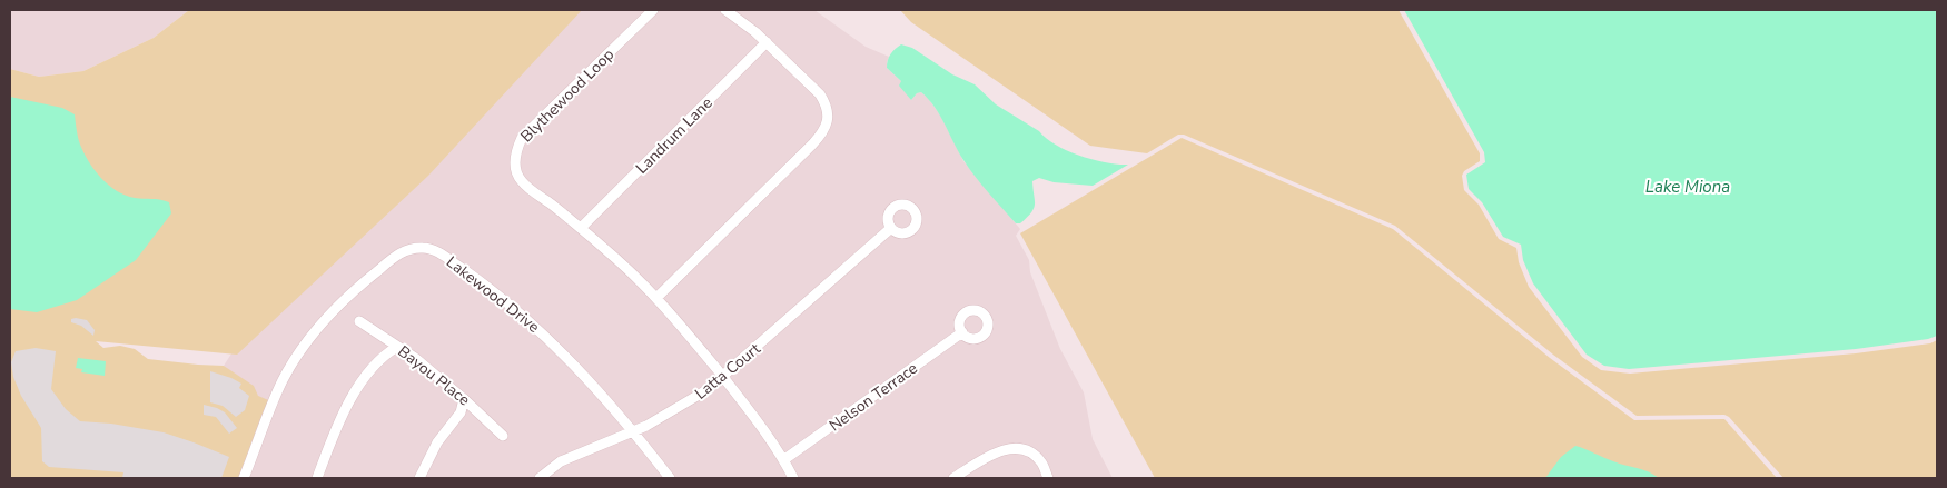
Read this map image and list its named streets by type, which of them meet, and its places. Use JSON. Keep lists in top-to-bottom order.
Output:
{
  "streets": {
    "street": [
      "Blythewood Loop",
      "Landrum Lane",
      "Lakewood Drive",
      "Latta Court",
      "Bayou Place",
      "Nelson Terrace"
    ]
  },
  "crossings": [
    ["Blythewood Loop", "Landrum Lane"],
    ["Blythewood Loop", "Latta Court"],
    ["Blythewood Loop", "Nelson Terrace"],
    ["Lakewood Drive", "Latta Court"]
  ],
  "water": ["Lake Miona"]
}
